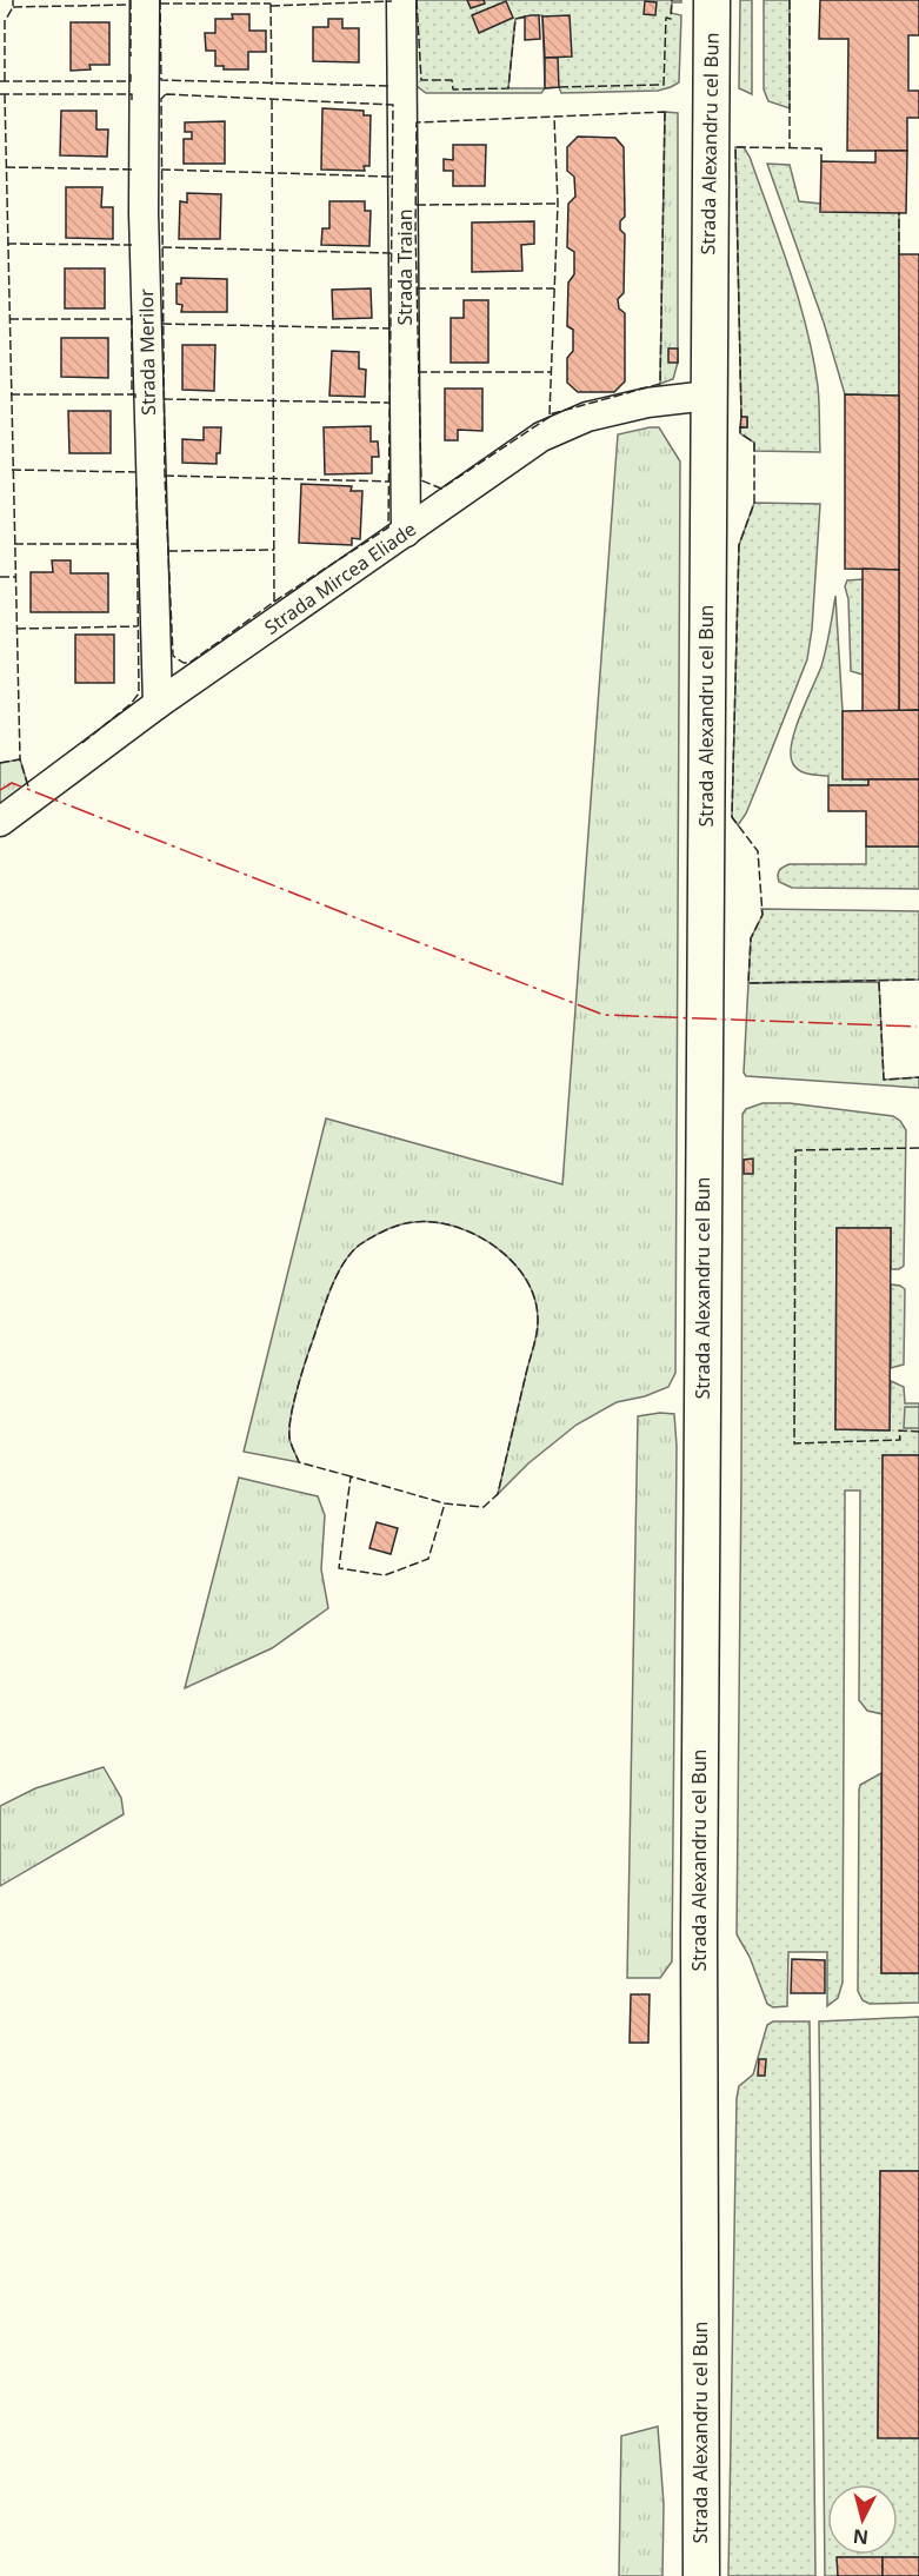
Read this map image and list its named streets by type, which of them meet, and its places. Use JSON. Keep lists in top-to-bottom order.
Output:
{
  "streets": {
    "main road": ["Strada Alexandru cel Bun"],
    "street": ["Strada Traian", "Strada Merilor", "Strada Mircea Eliade"]
  },
  "crossings": [
    ["Strada Alexandru cel Bun", "Strada Mircea Eliade"],
    ["Strada Traian", "Strada Mircea Eliade"],
    ["Strada Merilor", "Strada Mircea Eliade"]
  ],
  "north": "bottom"
}
